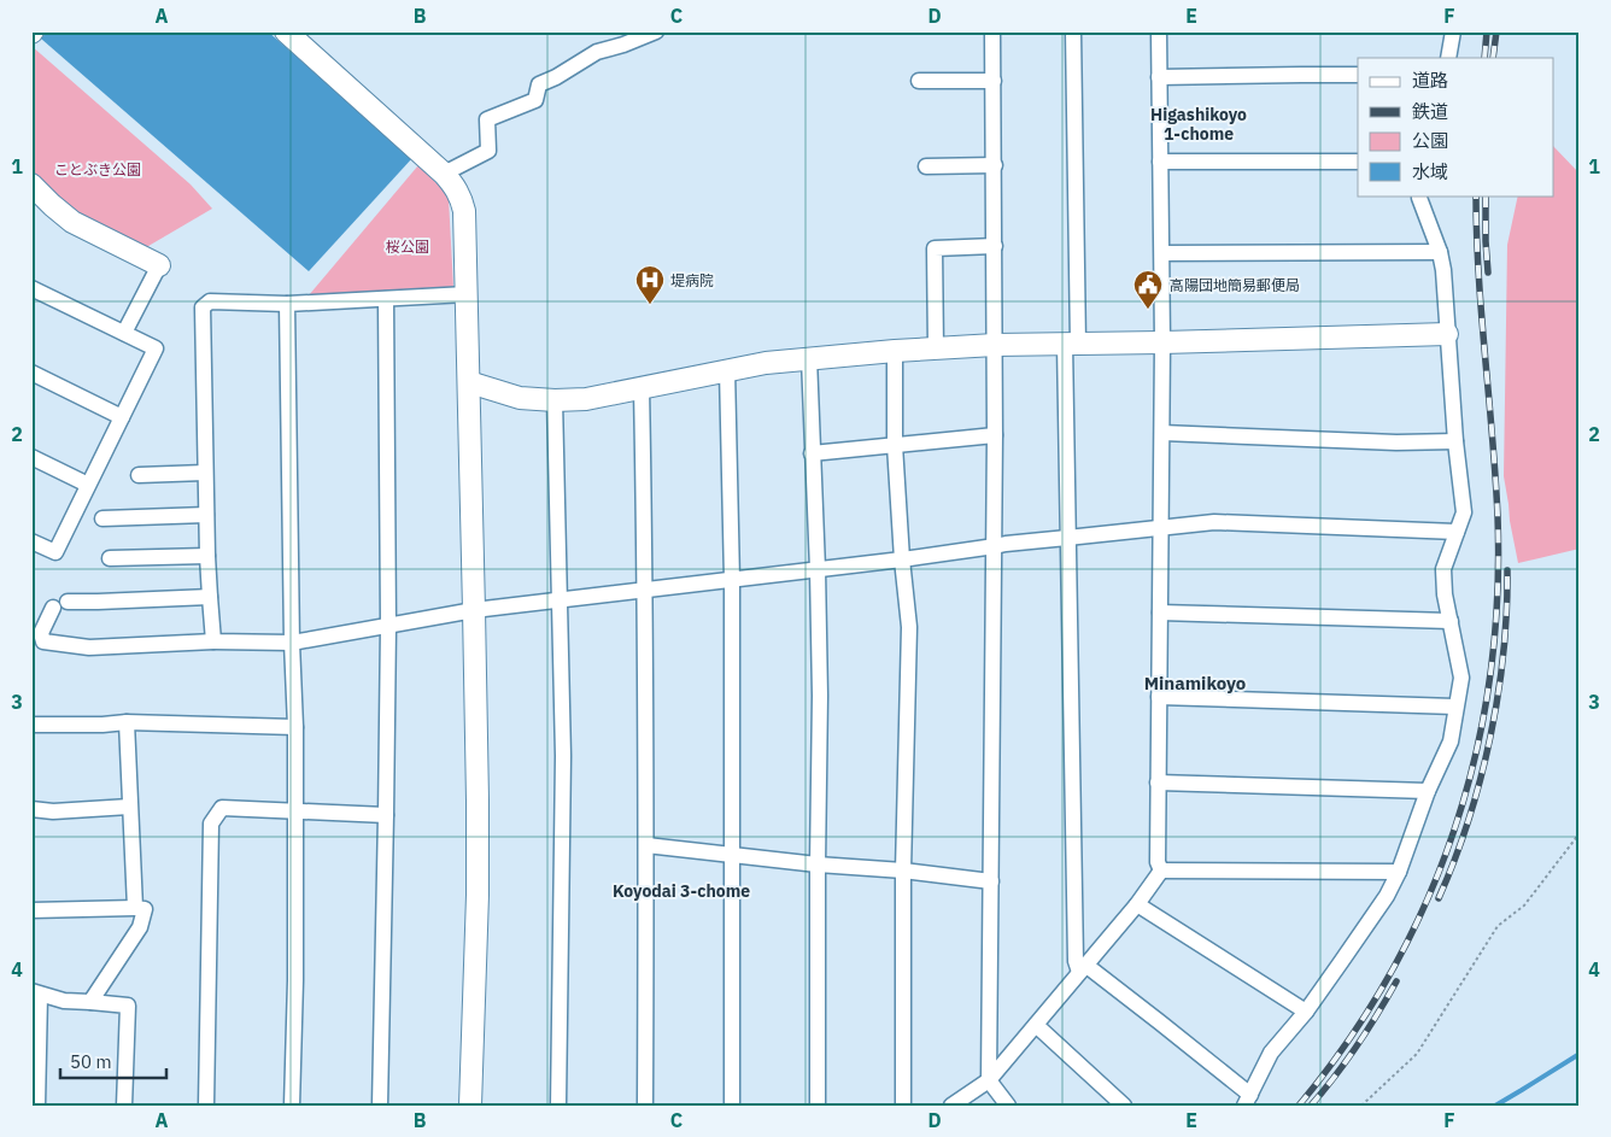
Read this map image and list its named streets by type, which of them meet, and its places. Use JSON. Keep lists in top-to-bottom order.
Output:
{
  "districts": ["Higashikoyo 1-chome", "Minamikoyo", "Koyodai 3-chome"],
  "parks": ["ことぶき公園", "桜公園"],
  "places": {
    "hospital": ["堤病院"],
    "public building": ["高陽団地簡易郵便局"]
  },
  "legend": [
    "道路",
    "鉄道",
    "公園",
    "水域"
  ],
  "scale_bar": "50 m",
  "grid": {
    "columns": [
      "A",
      "B",
      "C",
      "D",
      "E",
      "F"
    ],
    "rows": [
      "1",
      "2",
      "3",
      "4"
    ]
  }
}
